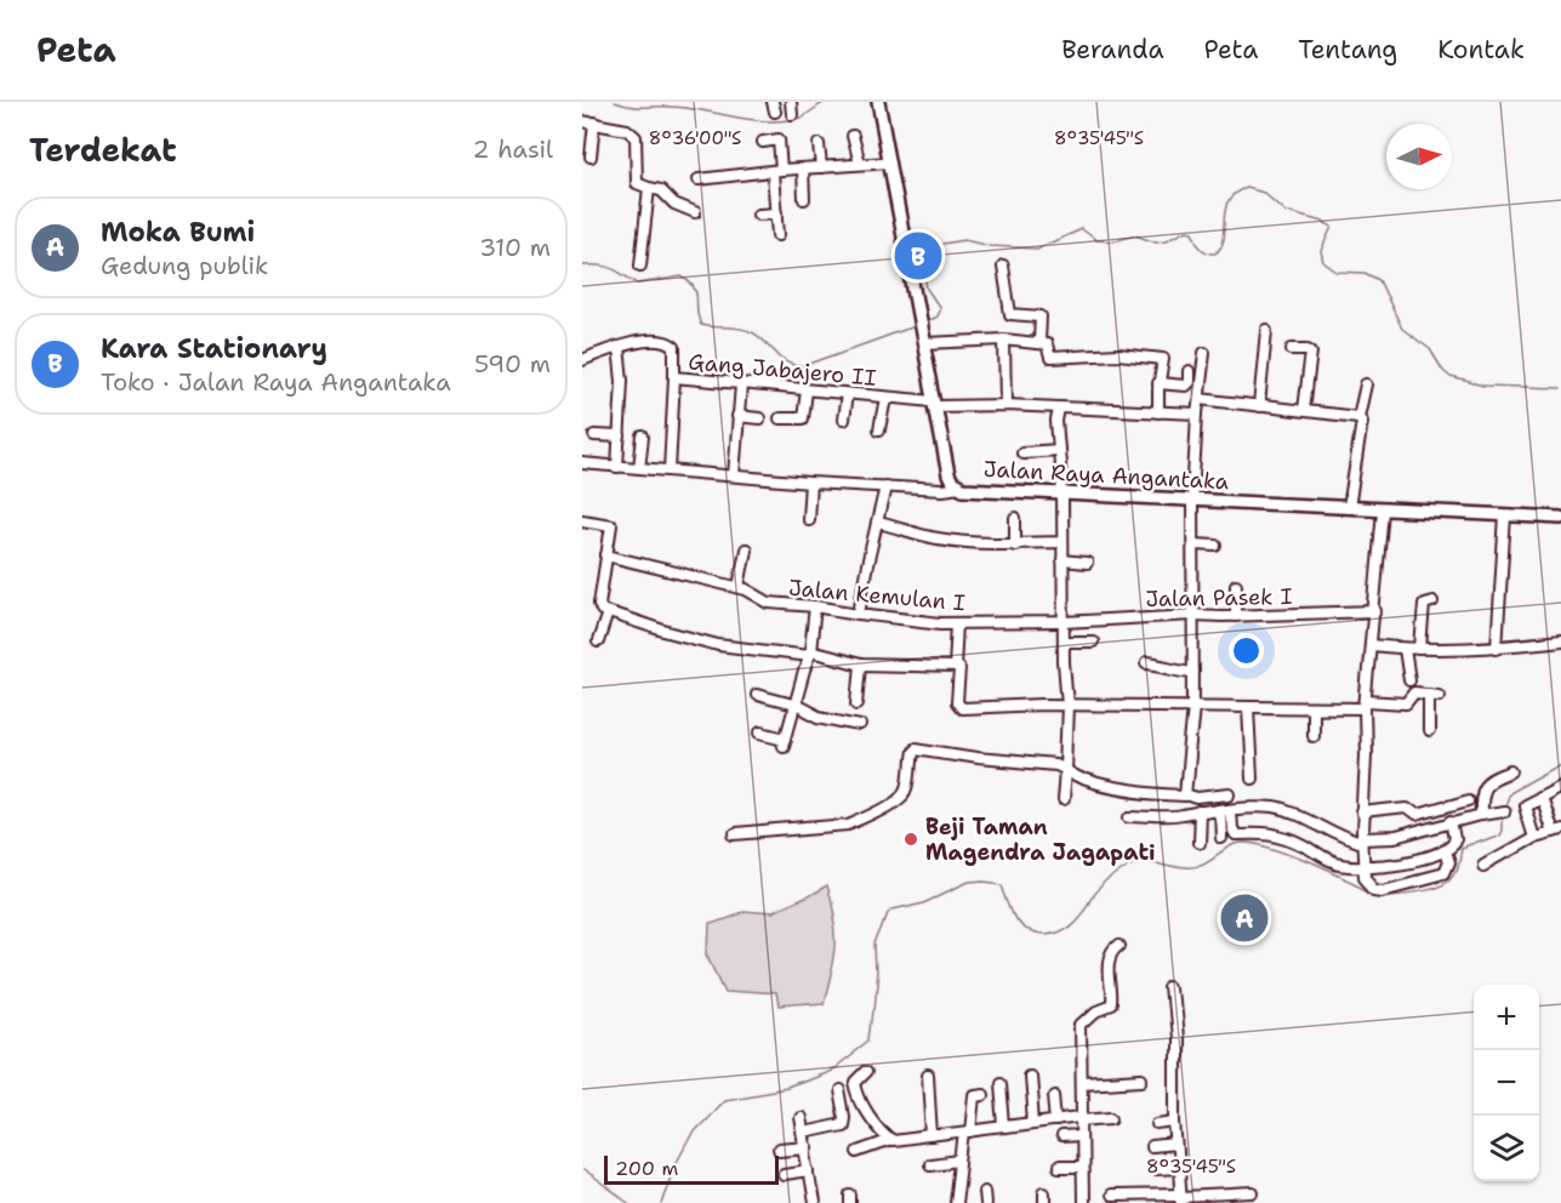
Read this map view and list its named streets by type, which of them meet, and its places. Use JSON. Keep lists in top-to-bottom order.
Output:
{
  "streets": {
    "main road": ["Jalan Raya Angantaka"],
    "street": ["Gang Jabajero II", "Jalan Kemulan I", "Jalan Pasek I"]
  },
  "crossings": [
    ["Gang Jabajero II", "Jalan Raya Angantaka"],
    ["Jalan Kemulan I", "Jalan Pasek I"]
  ],
  "places": ["Beji Taman Magendra Jagapati"],
  "scale_bar": "200 m",
  "north": "right",
  "page": {
    "header": "Peta",
    "nav": [
      "Beranda",
      "Peta",
      "Tentang",
      "Kontak"
    ],
    "heading": ["Terdekat", "2 hasil"],
    "list": [
      {
        "mark": "A",
        "name": "Moka Bumi",
        "note": "Gedung publik",
        "value": "310 m"
      },
      {
        "mark": "B",
        "name": "Kara Stationary",
        "note": "Toko · Jalan Raya Angantaka",
        "value": "590 m"
      }
    ],
    "pins": ["B", "A"],
    "map_buttons": ["+", "−"],
    "scale": "200 m"
  },
  "coordinates": ["8°36'00\"S", "8°35'45\"S"]
}
